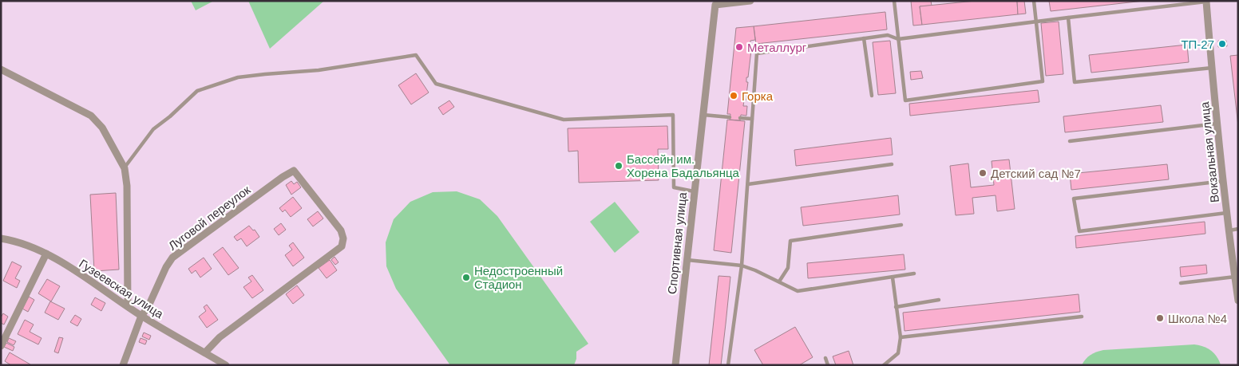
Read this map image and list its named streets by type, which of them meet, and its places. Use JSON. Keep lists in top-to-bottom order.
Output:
{
  "streets": {
    "street": [
      "Вокзальная улица",
      "Луговой переулок",
      "Спортивная улица",
      "Гузеевская улица"
    ]
  },
  "crossings": [
    ["Луговой переулок", "Гузеевская улица"]
  ],
  "places": [
    "ТП-27",
    "Металлург",
    "Горка",
    "Бассейн им. Хорена Бадальянца",
    "Детский сад №7",
    "Недостроенный Стадион",
    "Школа №4"
  ]
}
